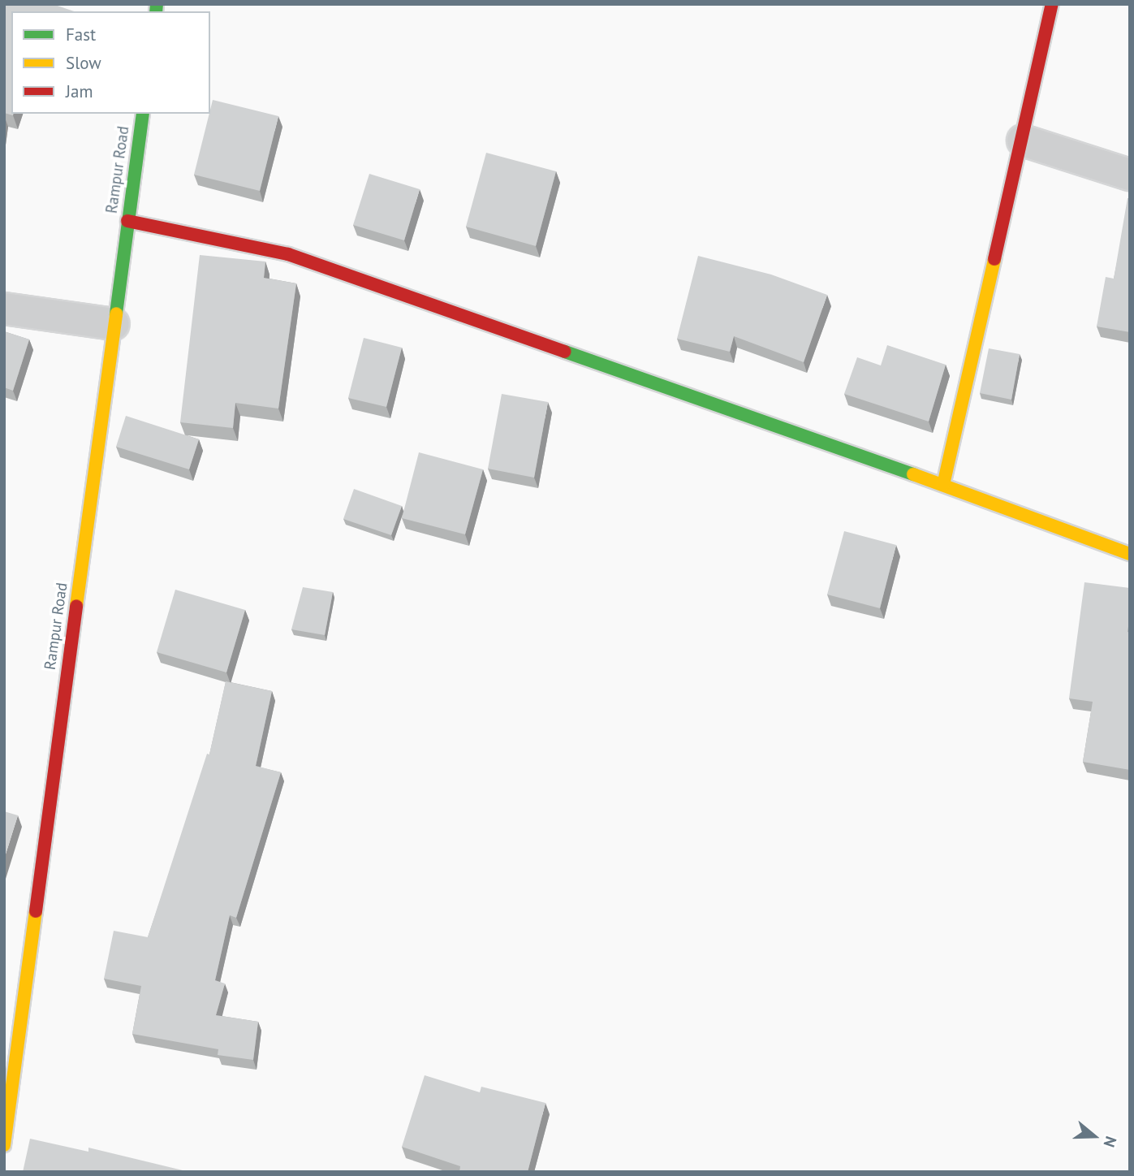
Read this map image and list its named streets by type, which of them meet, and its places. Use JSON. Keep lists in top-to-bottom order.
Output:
{
  "streets": {
    "street": ["Rampur Road"]
  },
  "legend": ["Fast", "Slow", "Jam"],
  "north": "right"
}
